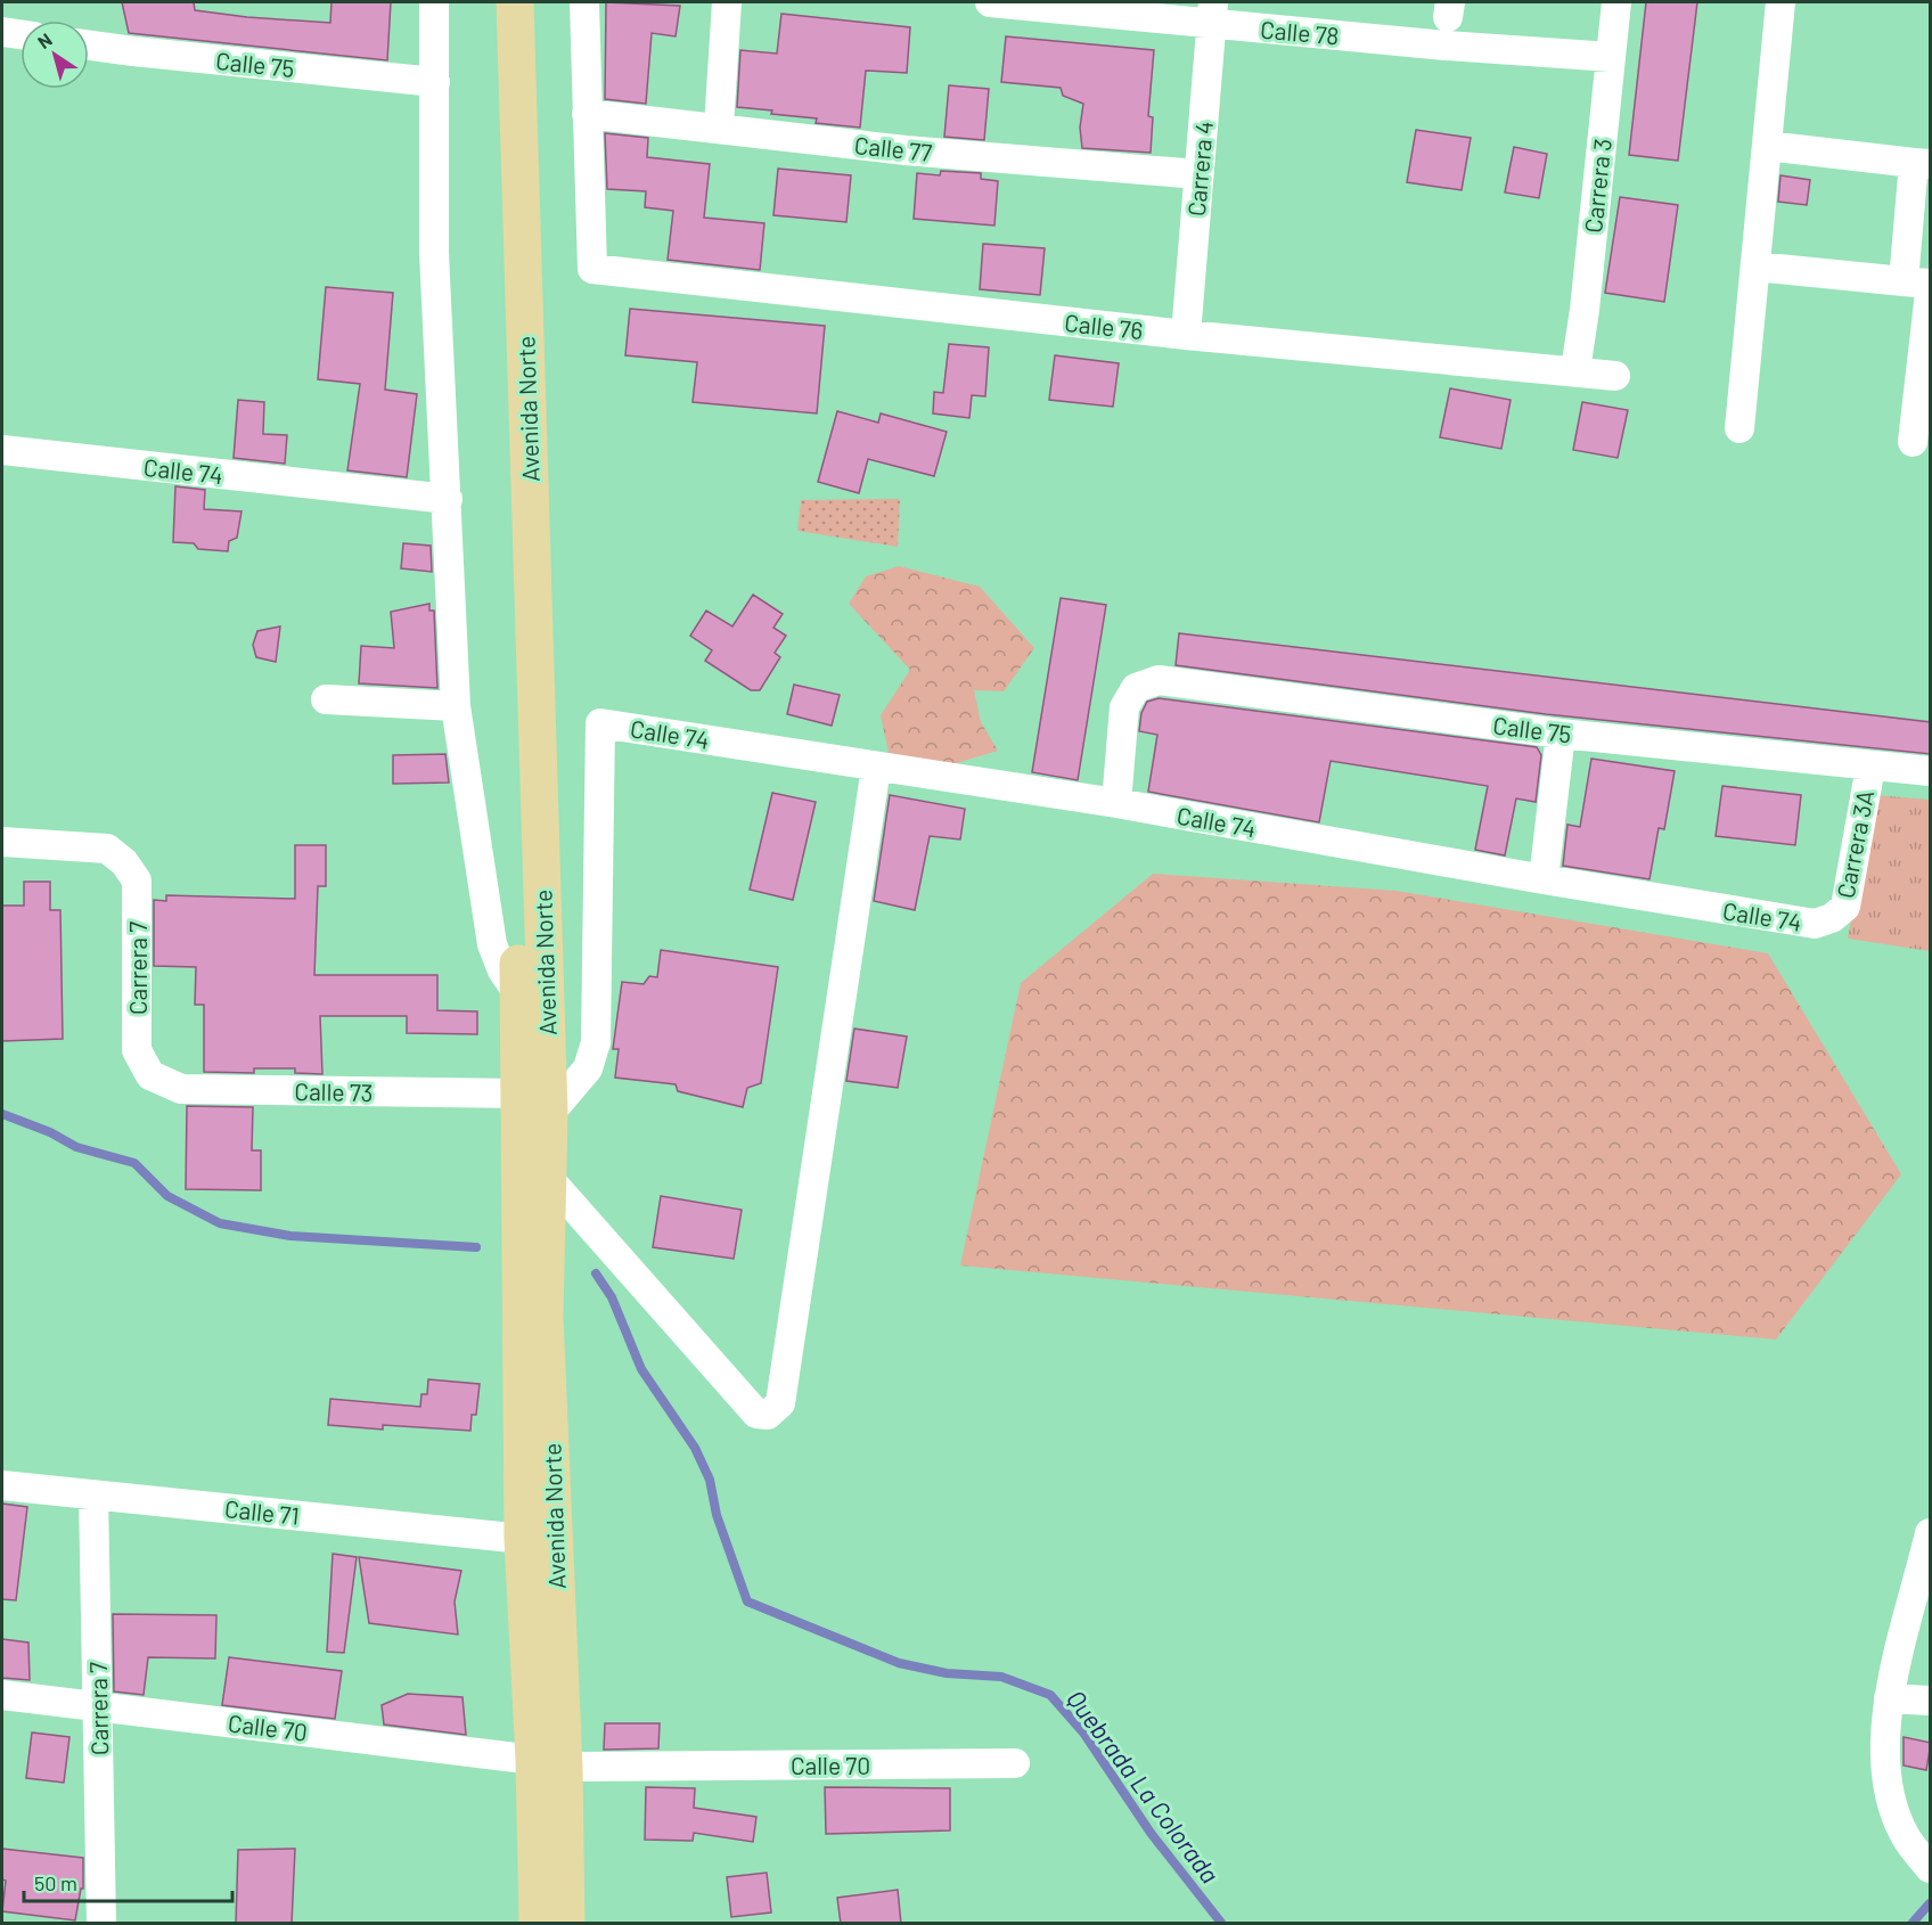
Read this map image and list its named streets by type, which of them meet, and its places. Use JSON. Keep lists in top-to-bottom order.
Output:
{
  "streets": {
    "main road": ["Avenida Norte"],
    "street": [
      "Calle 78",
      "Calle 75",
      "Calle 77",
      "Carrera 4",
      "Carrera 3",
      "Calle 76",
      "Calle 74",
      "Carrera 3A",
      "Carrera 7",
      "Calle 73",
      "Calle 71",
      "Calle 70"
    ]
  },
  "crossings": [
    ["Calle 78", "Carrera 4"],
    ["Calle 78", "Carrera 3"],
    ["Calle 75", "Calle 74"],
    ["Calle 75", "Carrera 3A"],
    ["Calle 77", "Carrera 4"],
    ["Calle 77", "Calle 76"],
    ["Carrera 4", "Calle 76"],
    ["Carrera 3", "Calle 76"],
    ["Avenida Norte", "Calle 74"],
    ["Avenida Norte", "Calle 73"],
    ["Avenida Norte", "Calle 71"],
    ["Avenida Norte", "Calle 70"],
    ["Calle 74", "Carrera 3A"],
    ["Calle 74", "Calle 73"],
    ["Carrera 7", "Calle 73"],
    ["Carrera 7", "Calle 71"],
    ["Carrera 7", "Calle 70"]
  ],
  "water": ["Quebrada La Colorada"],
  "scale_bar": "50 m",
  "north": "top left"
}
